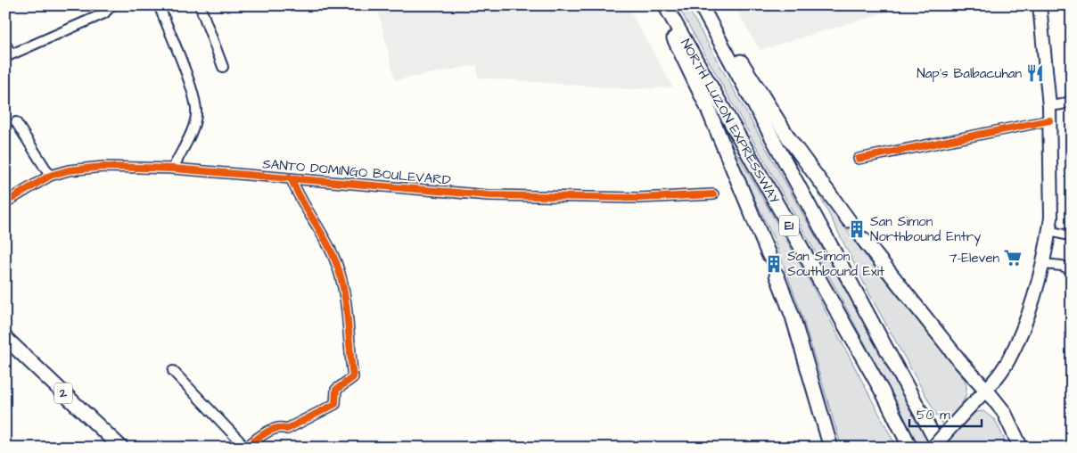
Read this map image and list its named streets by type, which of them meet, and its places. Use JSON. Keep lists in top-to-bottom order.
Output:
{
  "streets": {
    "highway": ["NORTH LUZON EXPRESSWAY", "E1", "2"],
    "street": ["SANTO DOMINGO BOULEVARD"]
  },
  "places": {
    "restaurant": ["Nap's Balbacuhan"],
    "building": ["San Simon Northbound Entry", "San Simon Southbound Exit"],
    "supermarket": ["7-Eleven"]
  },
  "scale_bar": "50 m"
}
